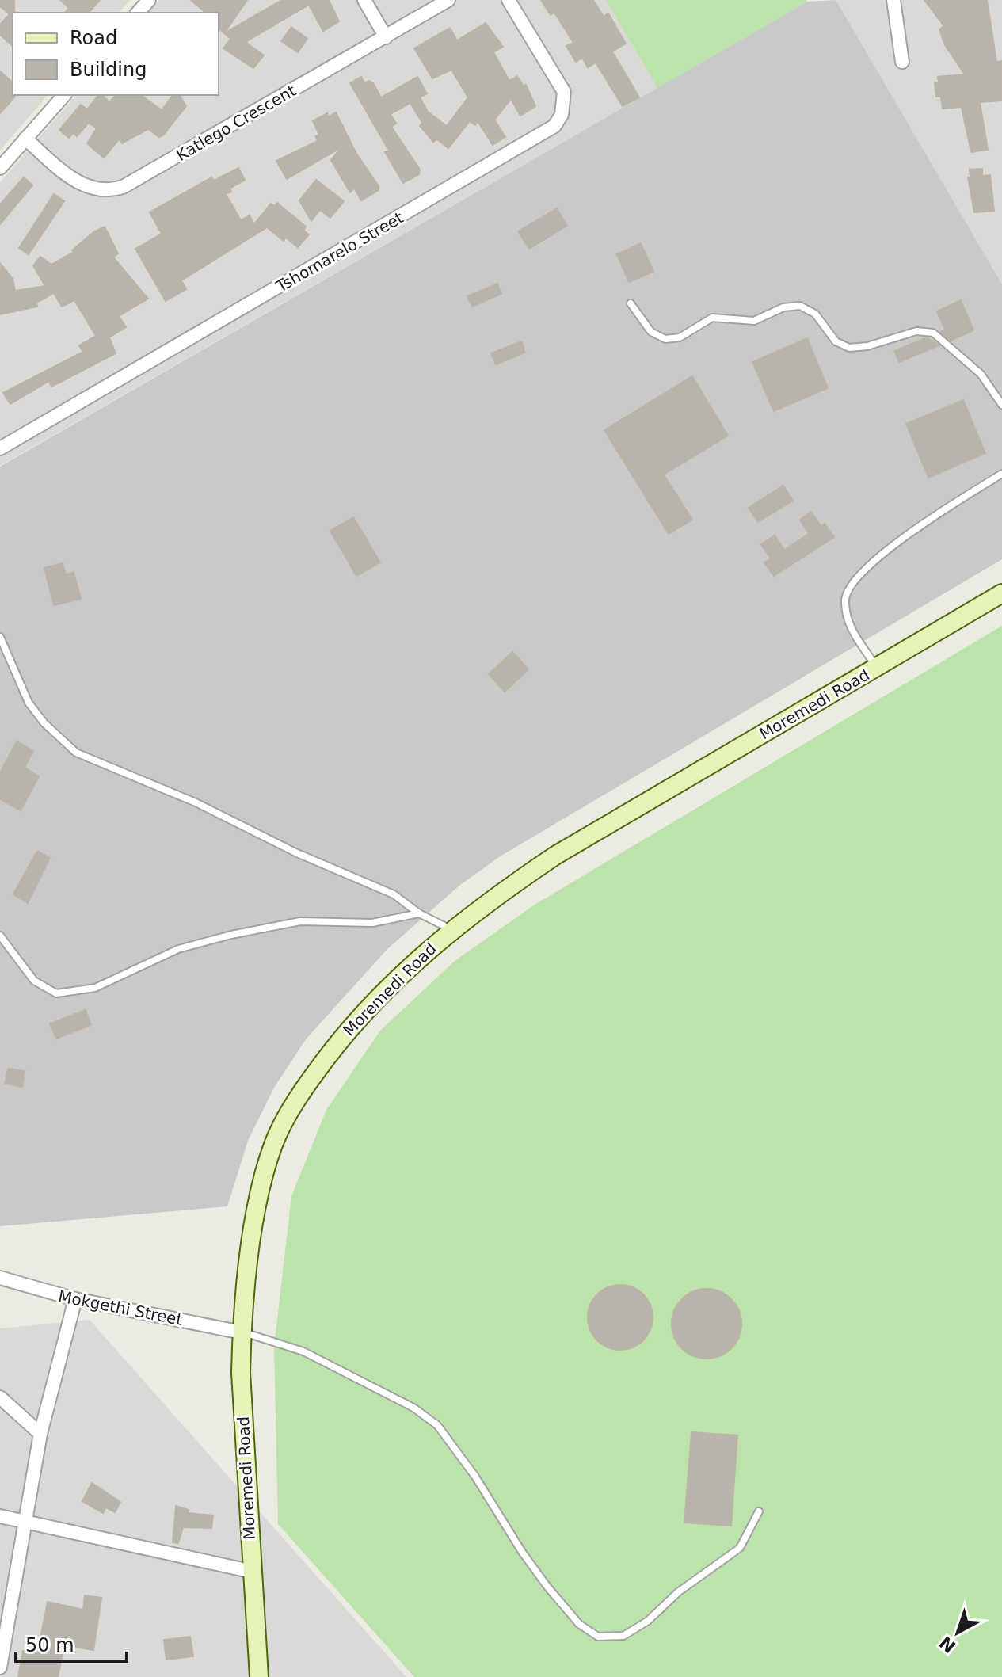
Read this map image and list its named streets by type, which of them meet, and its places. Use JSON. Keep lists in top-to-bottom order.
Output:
{
  "streets": {
    "street": [
      "Katlego Crescent",
      "Tshomarelo Street",
      "Moremedi Road",
      "Mokgethi Street"
    ]
  },
  "crossings": [
    ["Moremedi Road", "Mokgethi Street"]
  ],
  "legend": ["Road", "Building"],
  "scale_bar": "50 m",
  "north": "bottom left"
}
